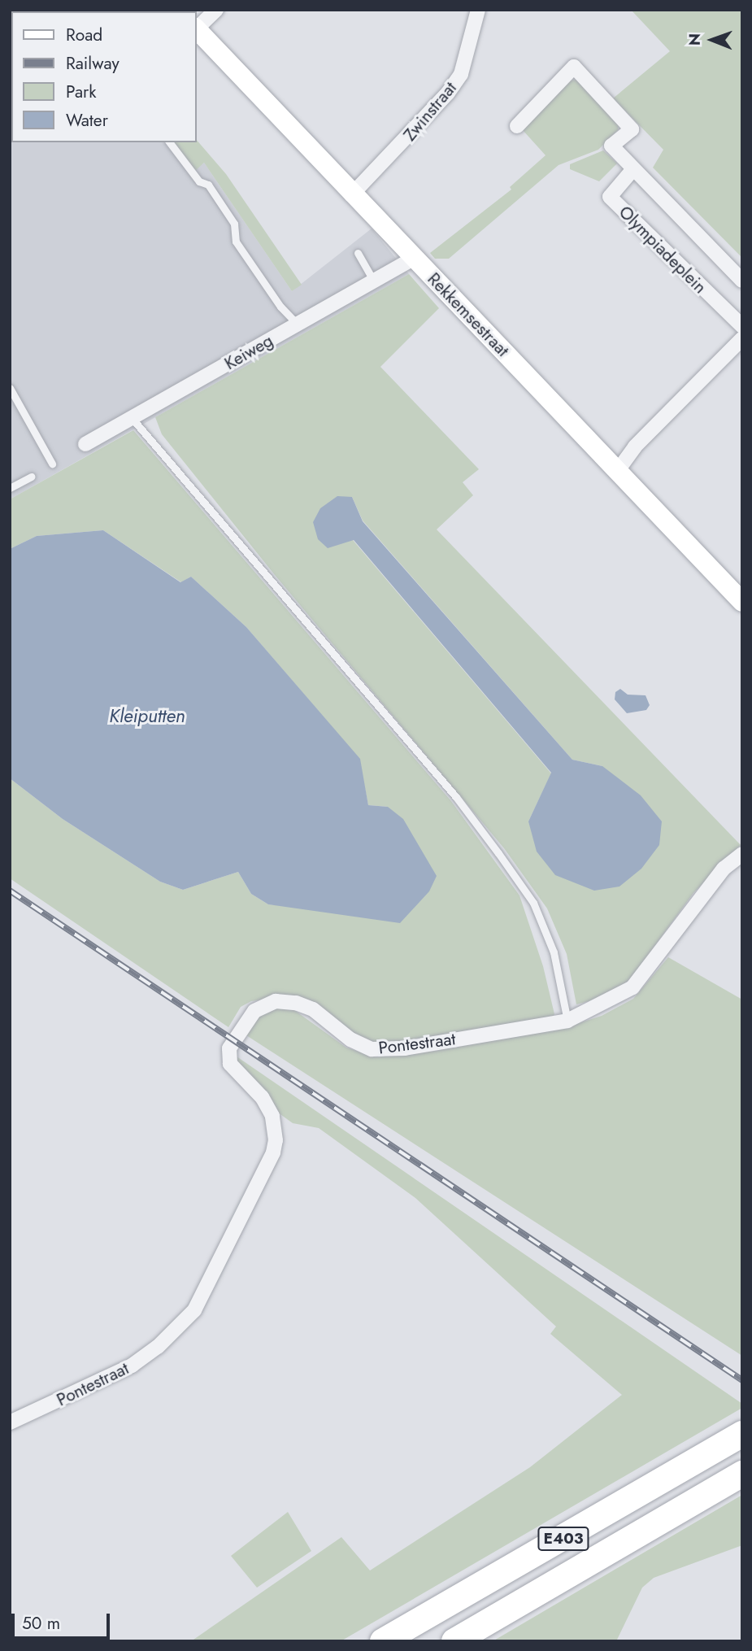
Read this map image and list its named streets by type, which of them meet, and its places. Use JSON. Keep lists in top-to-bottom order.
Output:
{
  "streets": {
    "highway": ["E403"],
    "street": [
      "Zwinstraat",
      "Olympiadeplein",
      "Rekkemsestraat",
      "Keiweg",
      "Pontestraat"
    ]
  },
  "crossings": [
    ["Zwinstraat", "Rekkemsestraat"],
    ["Rekkemsestraat", "Keiweg"]
  ],
  "water": ["Kleiputten"],
  "legend": [
    "Road",
    "Railway",
    "Park",
    "Water"
  ],
  "scale_bar": "50 m",
  "north": "left"
}
